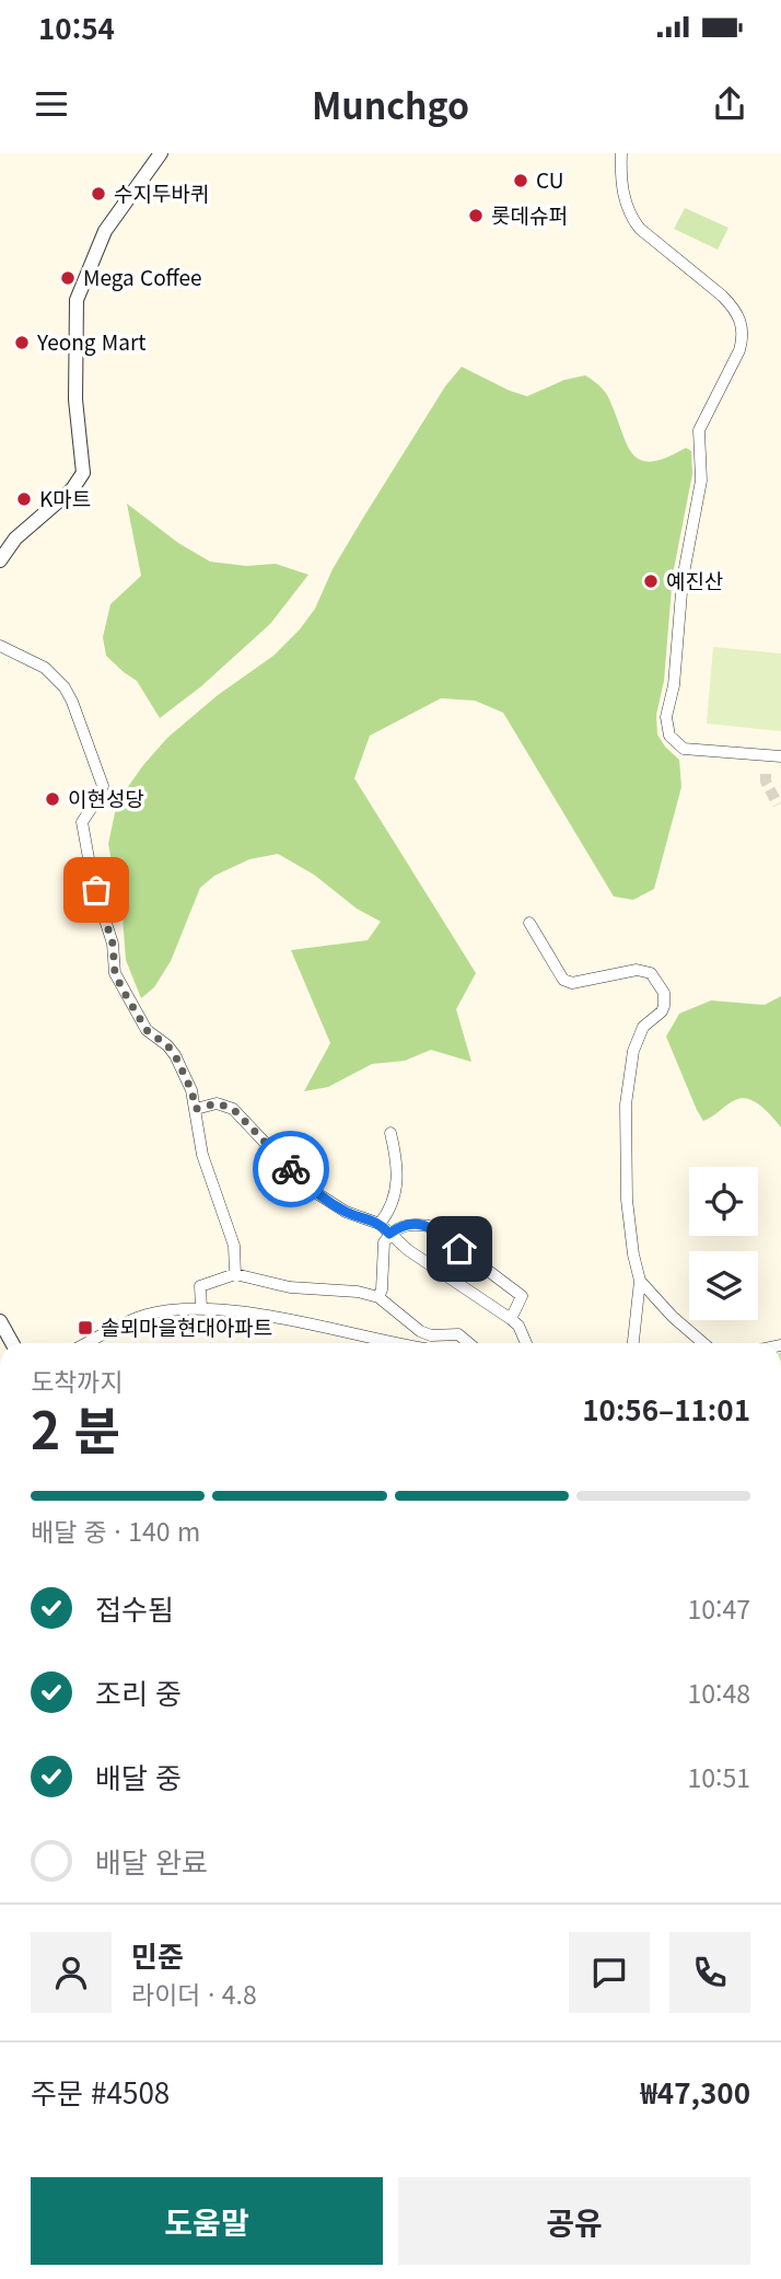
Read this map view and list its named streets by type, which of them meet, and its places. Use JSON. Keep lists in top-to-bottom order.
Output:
{
  "places": {
    "other": [
      "CU",
      "수지두바퀴",
      "롯데슈퍼",
      "Mega Coffee",
      "Yeong Mart",
      "K마트",
      "예진산",
      "이현성당"
    ],
    "transit": ["솔뫼마을현대아파트"]
  },
  "page": {
    "status": "10:54",
    "header": "Munchgo",
    "heading": ["2 분", "도착까지", "10:56–11:01"],
    "panel": [
      "민준",
      "라이더 · 4.8",
      "주문 #4508",
      "₩47,300"
    ],
    "bar": "배달 중 · 140 m",
    "list": [
      ["접수됨", "10:47"],
      ["조리 중", "10:48"],
      ["배달 중", "10:51"],
      "배달 완료"
    ],
    "buttons": ["도움말", "공유"]
  }
}
